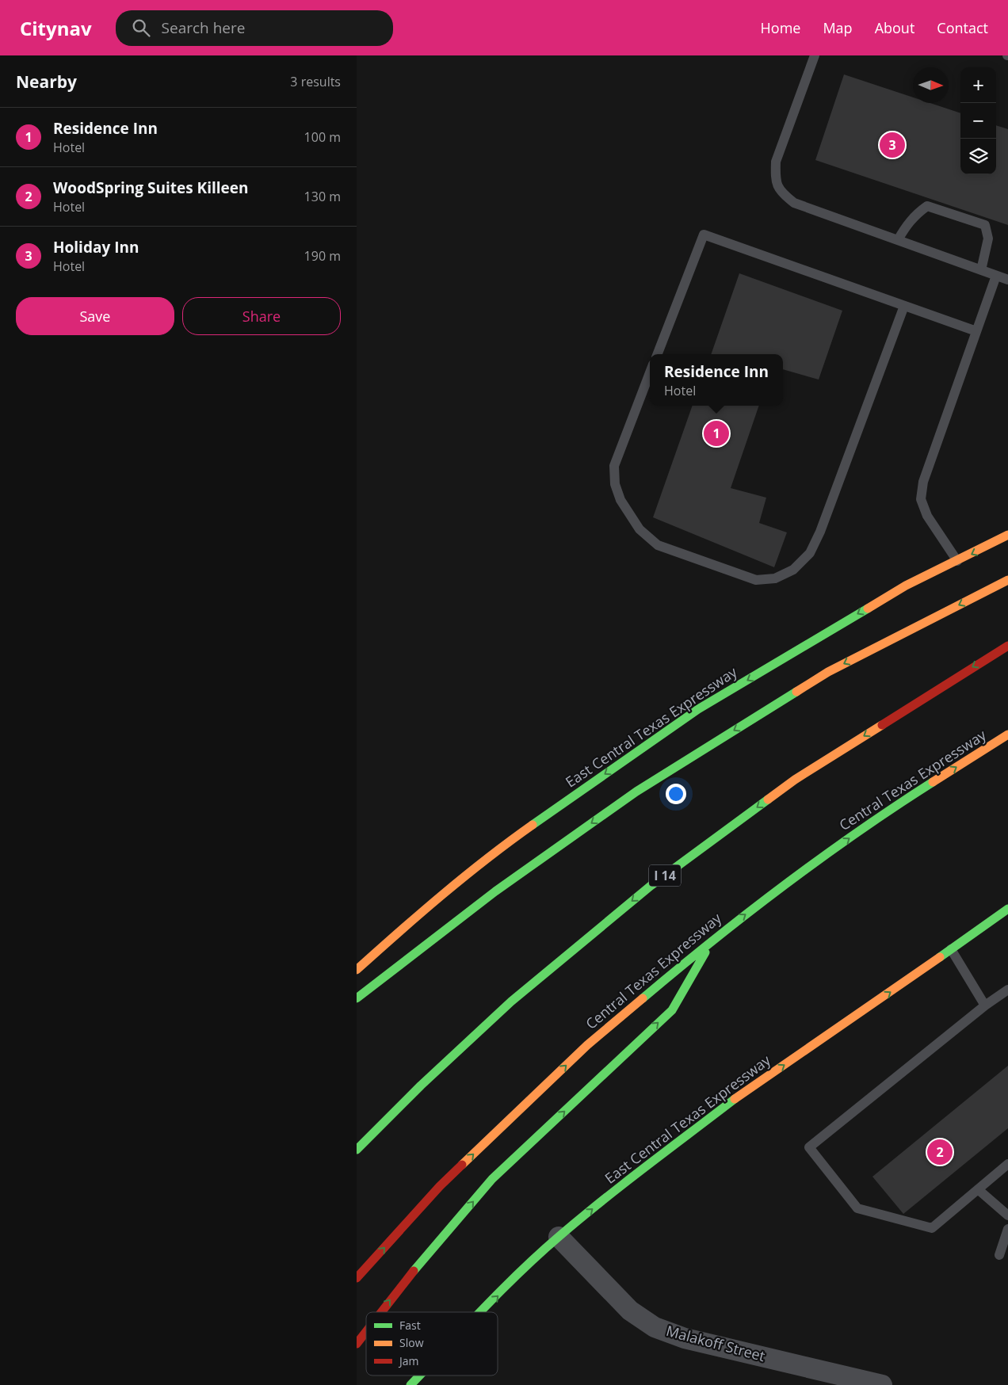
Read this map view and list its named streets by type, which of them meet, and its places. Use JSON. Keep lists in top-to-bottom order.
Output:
{
  "streets": {
    "main road": ["East Central Texas Expressway", "Central Texas Expressway", "I 14"],
    "street": ["Malakoff Street"]
  },
  "crossings": [
    ["East Central Texas Expressway", "Malakoff Street"]
  ],
  "legend": ["Fast", "Slow", "Jam"],
  "north": "right",
  "page": {
    "header": "Citynav",
    "search": "Search here",
    "nav": [
      "Home",
      "Map",
      "About",
      "Contact"
    ],
    "heading": ["Nearby", "3 results"],
    "map_buttons": ["+", "−"],
    "list": [
      {
        "mark": "1",
        "name": "Residence Inn",
        "note": "Hotel",
        "value": "100 m"
      },
      {
        "mark": "2",
        "name": "WoodSpring Suites Killeen",
        "note": "Hotel",
        "value": "130 m"
      },
      {
        "mark": "3",
        "name": "Holiday Inn",
        "note": "Hotel",
        "value": "190 m"
      }
    ],
    "pins": ["3", "1", "2"],
    "buttons": ["Save", "Share"],
    "popup": ["Residence Inn", "Hotel"]
  }
}
